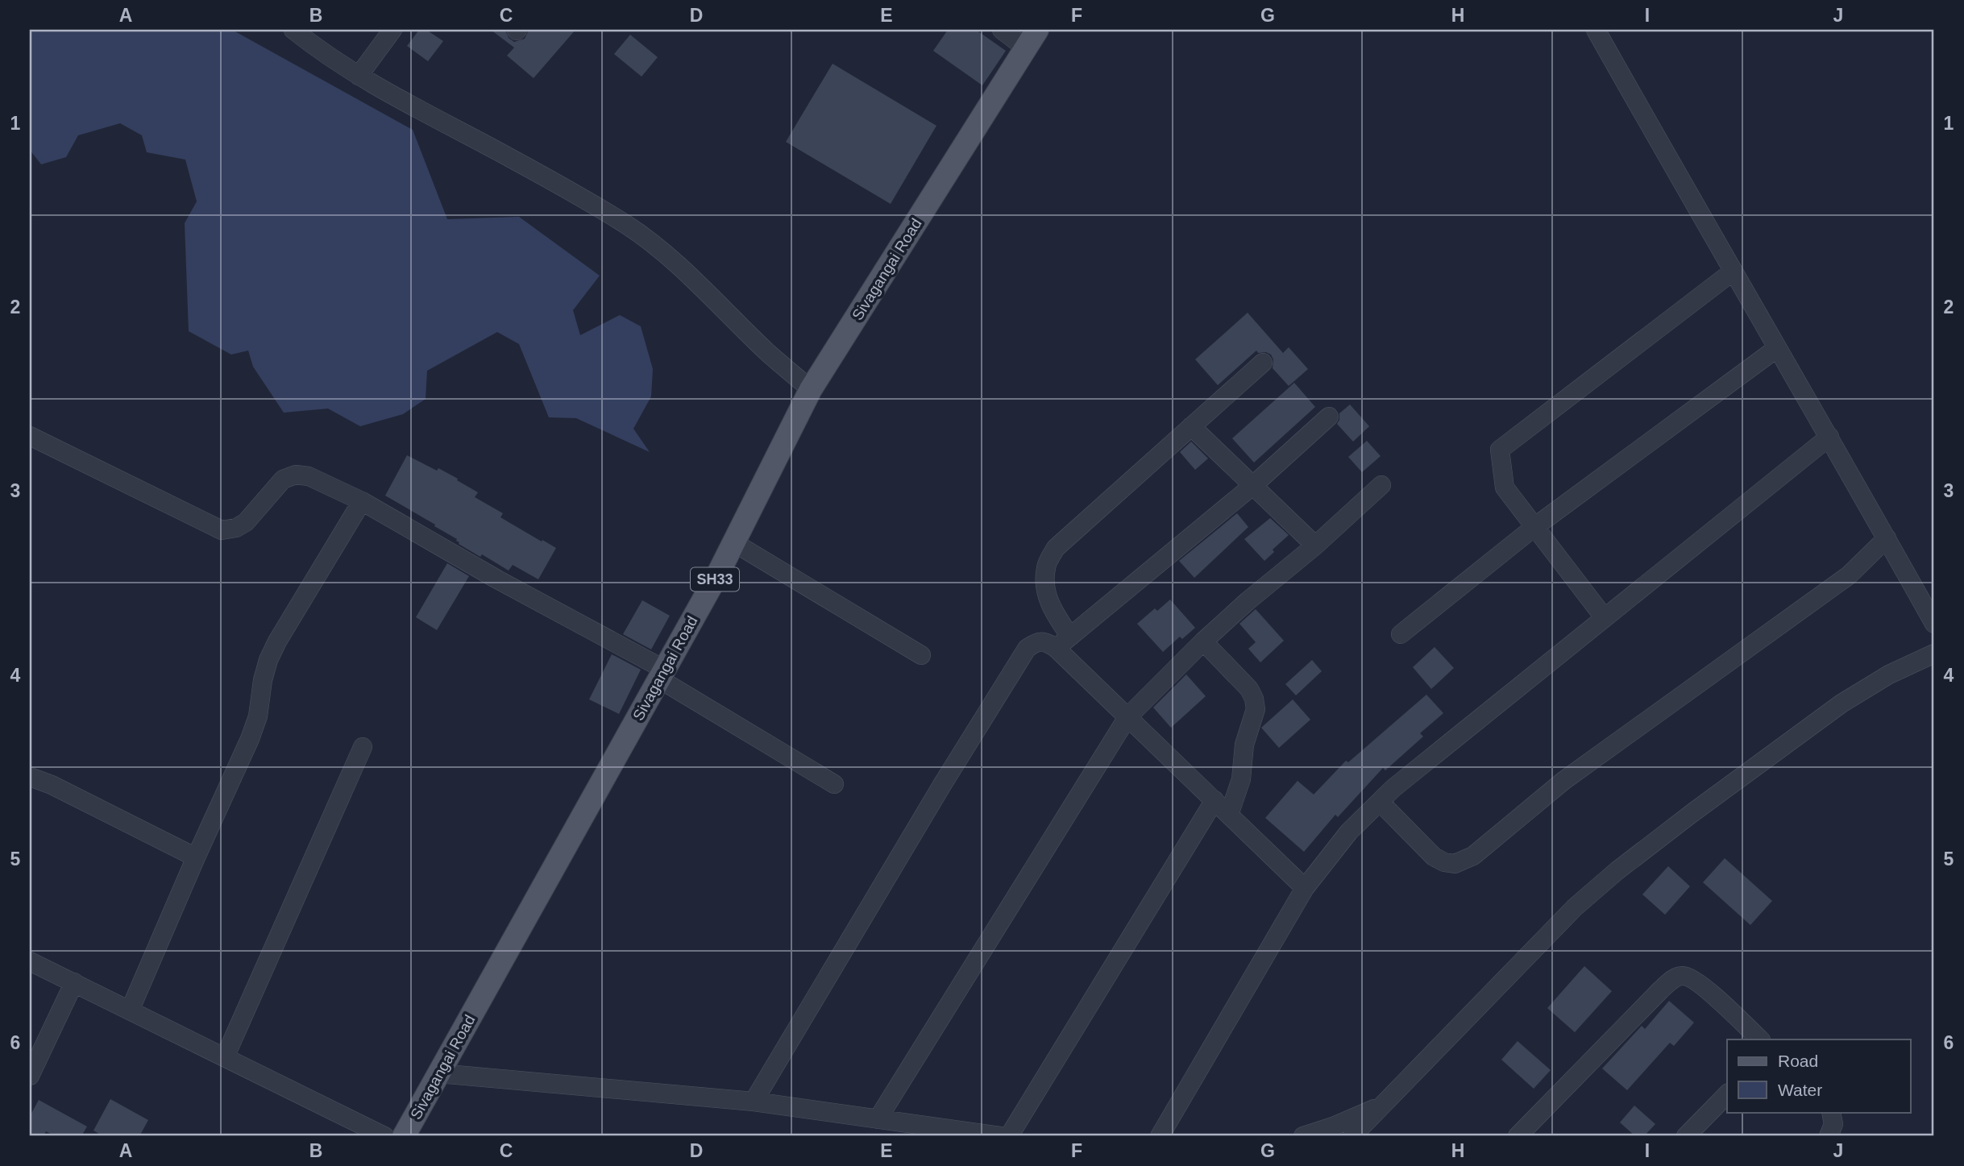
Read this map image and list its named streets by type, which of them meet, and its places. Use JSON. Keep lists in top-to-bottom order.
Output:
{
  "streets": {
    "main road": ["Sivagangai Road", "SH33"]
  },
  "legend": ["Road", "Water"],
  "grid": {
    "columns": [
      "A",
      "B",
      "C",
      "D",
      "E",
      "F",
      "G",
      "H",
      "I",
      "J"
    ],
    "rows": [
      "1",
      "2",
      "3",
      "4",
      "5",
      "6"
    ]
  }
}
